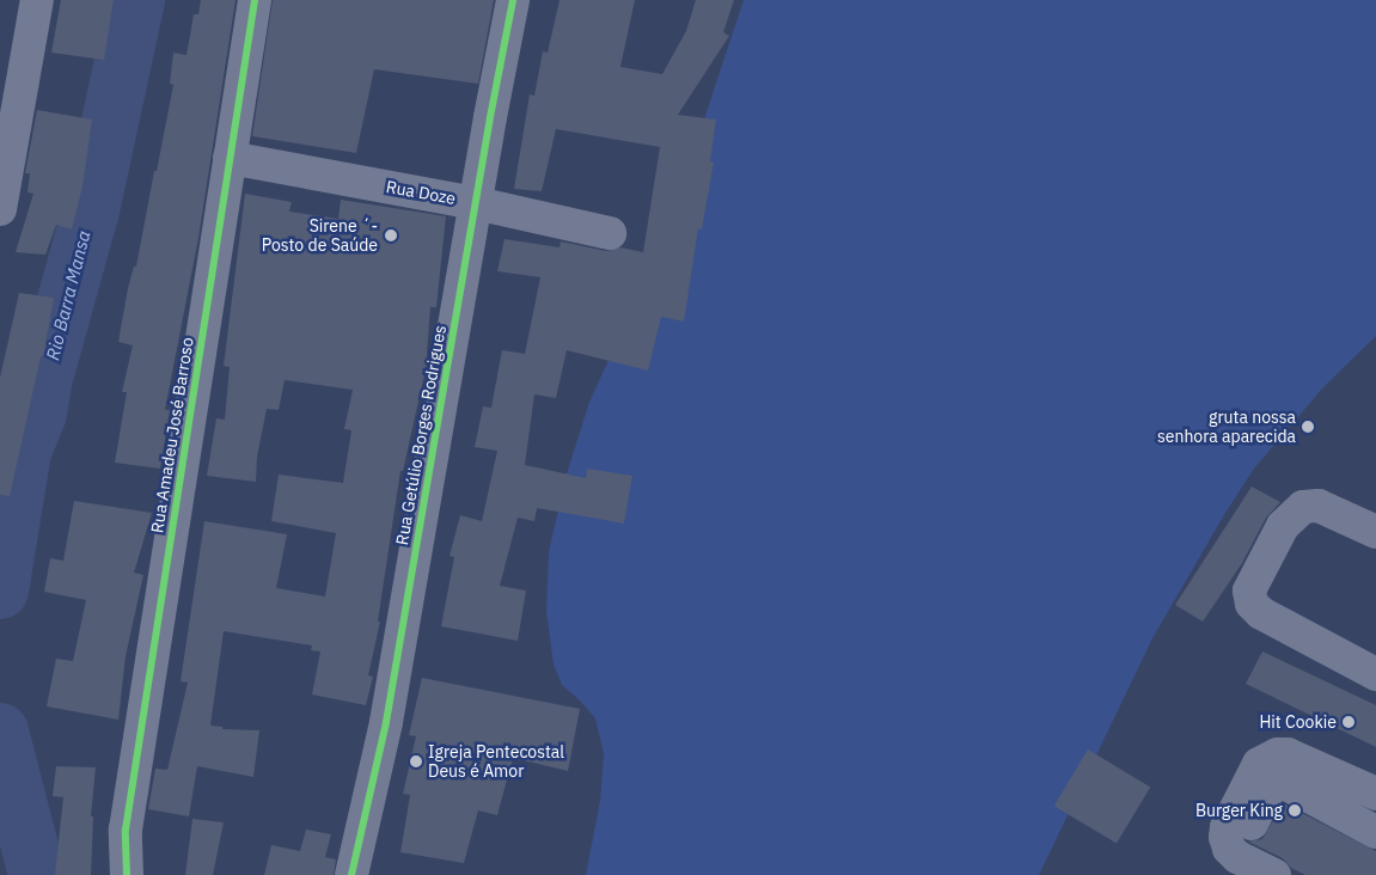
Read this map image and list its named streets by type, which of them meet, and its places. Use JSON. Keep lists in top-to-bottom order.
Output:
{
  "streets": {
    "street": ["Rua Doze", "Rua Amadeu José Barroso", "Rua Getúlio Borges Rodrigues"]
  },
  "crossings": [
    ["Rua Doze", "Rua Amadeu José Barroso"],
    ["Rua Doze", "Rua Getúlio Borges Rodrigues"]
  ],
  "water": ["Rio Barra Mansa"],
  "places": [
    "Sirene ´- Posto de Saúde",
    "gruta nossa senhora aparecida",
    "Hit Cookie",
    "Igreja Pentecostal Deus é Amor",
    "Burger King"
  ]
}
